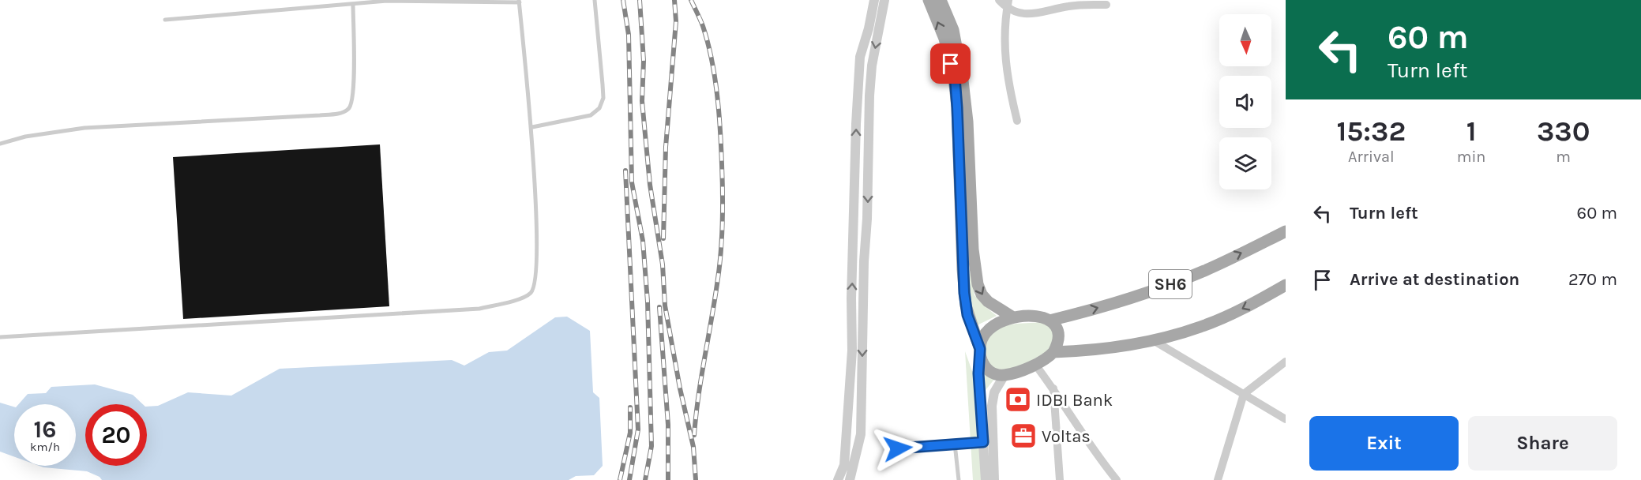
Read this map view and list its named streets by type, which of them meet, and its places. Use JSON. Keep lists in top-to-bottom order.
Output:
{
  "streets": {
    "main road": ["SH6"]
  },
  "places": {
    "bank": ["IDBI Bank"],
    "office": ["Voltas"]
  },
  "north": "bottom",
  "page": {
    "turn": ["60 m", "Turn left"],
    "eta": [
      "15:32",
      "Arrival",
      "1",
      "min",
      "330",
      "m"
    ],
    "list": [
      {
        "name": "Turn left",
        "value": "60 m"
      },
      {
        "name": "Arrive at destination",
        "value": "270 m"
      }
    ],
    "speed": "16 km/h",
    "limit": "20",
    "buttons": ["Exit", "Share"]
  }
}
